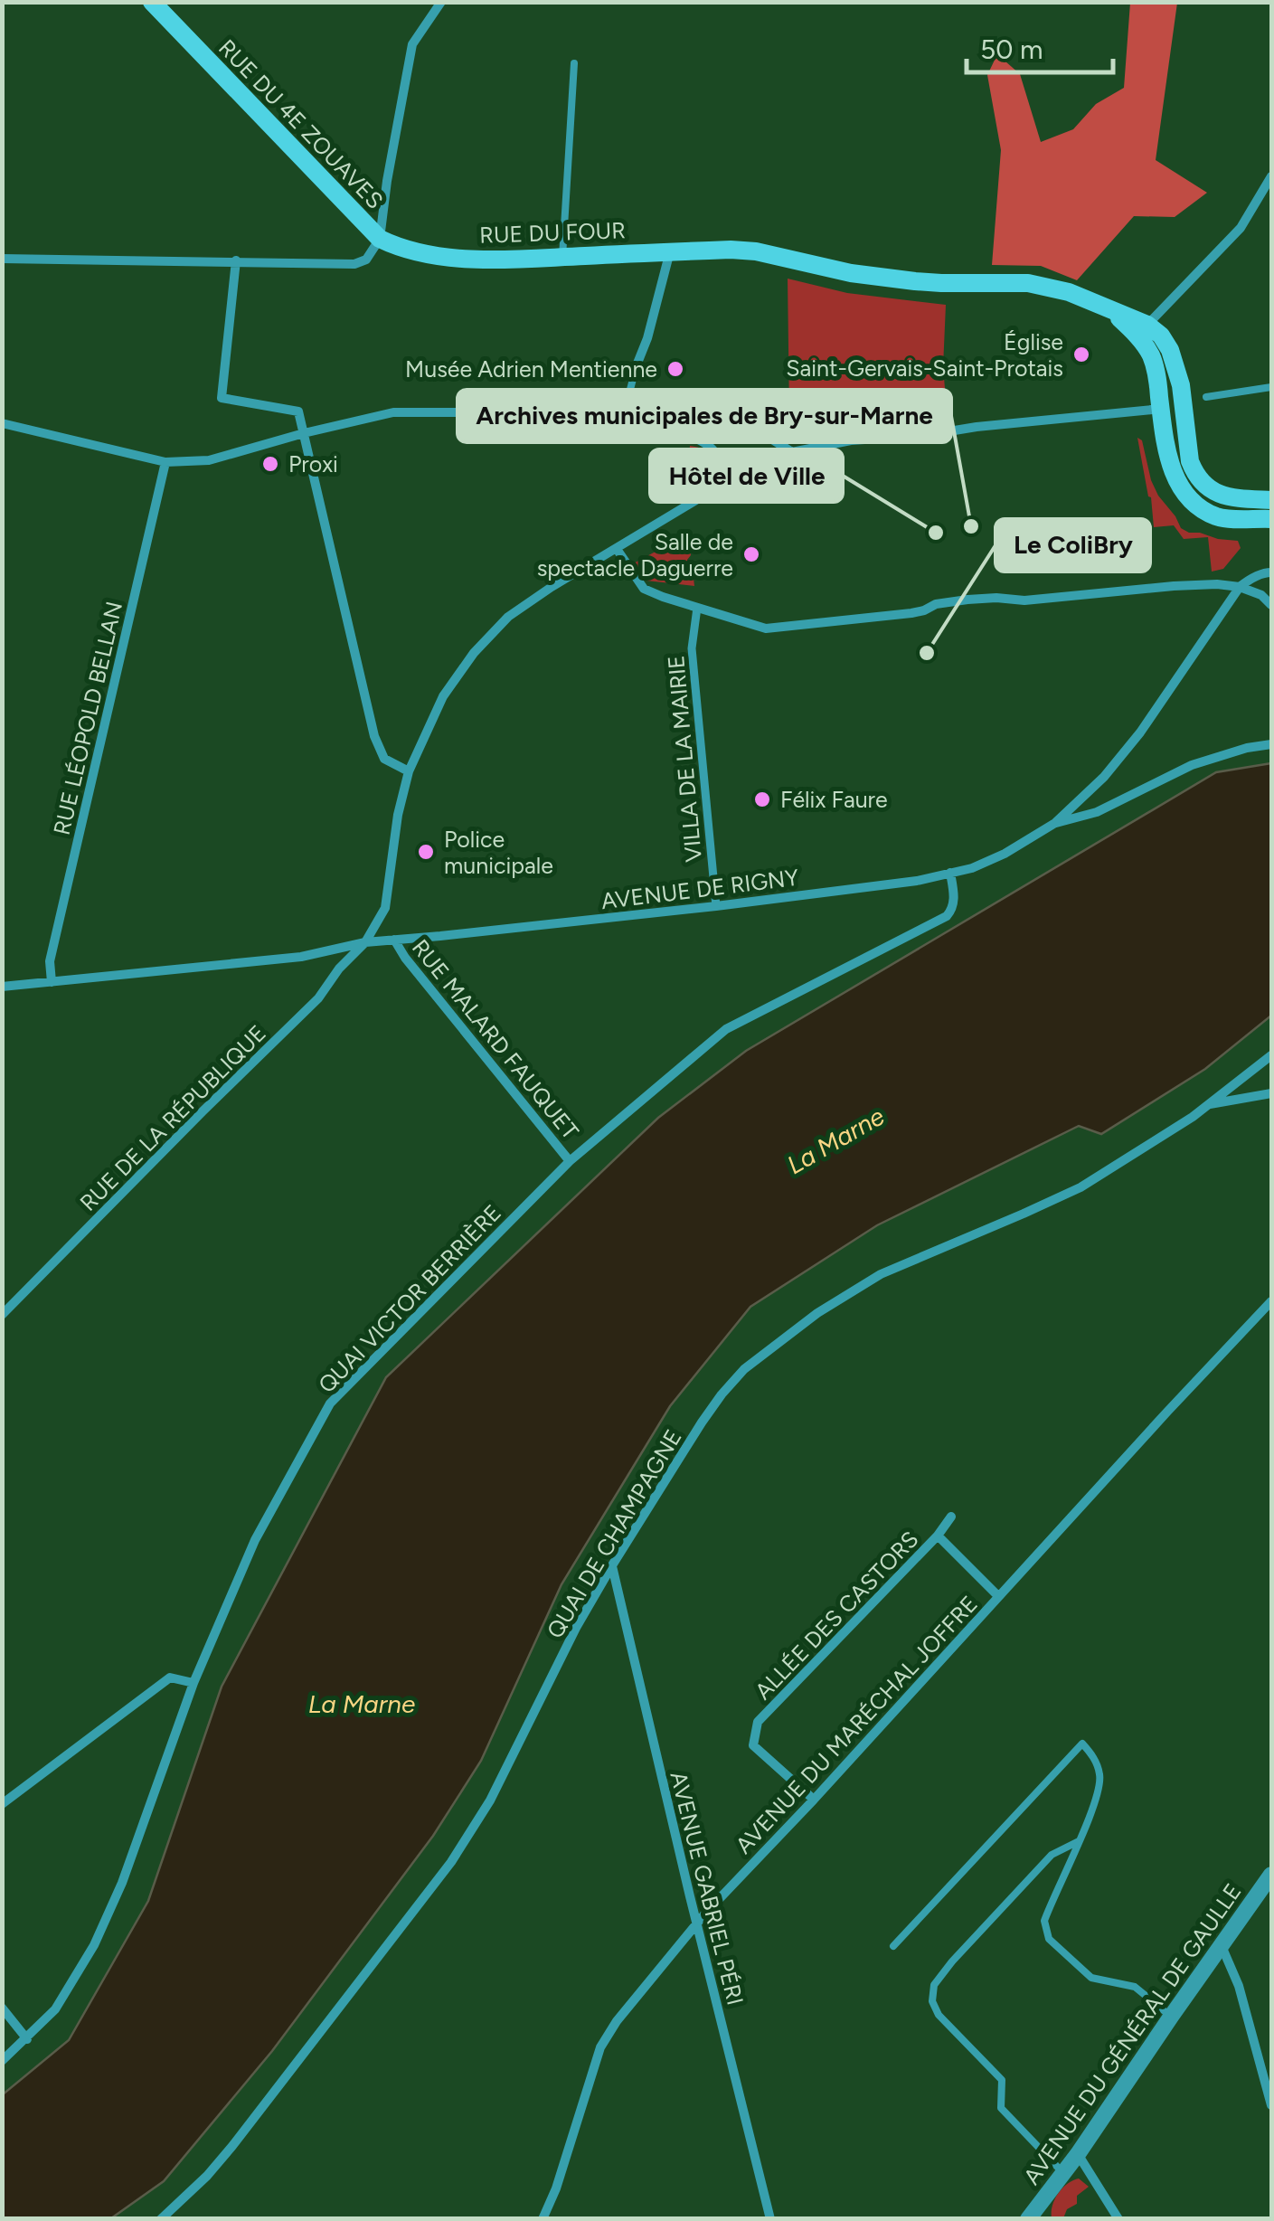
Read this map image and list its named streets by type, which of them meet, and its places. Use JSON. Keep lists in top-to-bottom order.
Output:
{
  "streets": {
    "main road": ["RUE DU 4E ZOUAVES", "RUE DU FOUR"],
    "street": [
      "RUE LÉOPOLD BELLAN",
      "VILLA DE LA MAIRIE",
      "AVENUE DE RIGNY",
      "RUE MALARD FAUQUET",
      "RUE DE LA RÉPUBLIQUE",
      "QUAI VICTOR BERRIÈRE",
      "QUAI DE CHAMPAGNE",
      "ALLÉE DES CASTORS",
      "AVENUE DU MARÉCHAL JOFFRE",
      "AVENUE GABRIEL PÉRI",
      "AVENUE DU GÉNÉRAL DE GAULLE"
    ]
  },
  "crossings": [
    ["RUE DU 4E ZOUAVES", "RUE DU FOUR"],
    ["RUE LÉOPOLD BELLAN", "AVENUE DE RIGNY"],
    ["VILLA DE LA MAIRIE", "AVENUE DE RIGNY"],
    ["AVENUE DE RIGNY", "RUE MALARD FAUQUET"],
    ["AVENUE DE RIGNY", "RUE DE LA RÉPUBLIQUE"],
    ["AVENUE DE RIGNY", "QUAI VICTOR BERRIÈRE"],
    ["RUE MALARD FAUQUET", "QUAI VICTOR BERRIÈRE"],
    ["QUAI DE CHAMPAGNE", "AVENUE GABRIEL PÉRI"],
    ["ALLÉE DES CASTORS", "AVENUE DU MARÉCHAL JOFFRE"],
    ["AVENUE DU MARÉCHAL JOFFRE", "AVENUE GABRIEL PÉRI"]
  ],
  "water": ["La Marne"],
  "places": [
    "Église Saint-Gervais-Saint-Protais",
    "Musée Adrien Mentienne",
    "Proxi",
    "Archives municipales de Bry-sur-Marne",
    "Hôtel de Ville",
    "Salle de spectacle Daguerre",
    "Le ColiBry",
    "Félix Faure",
    "Police municipale"
  ],
  "scale_bar": "50 m"
}
